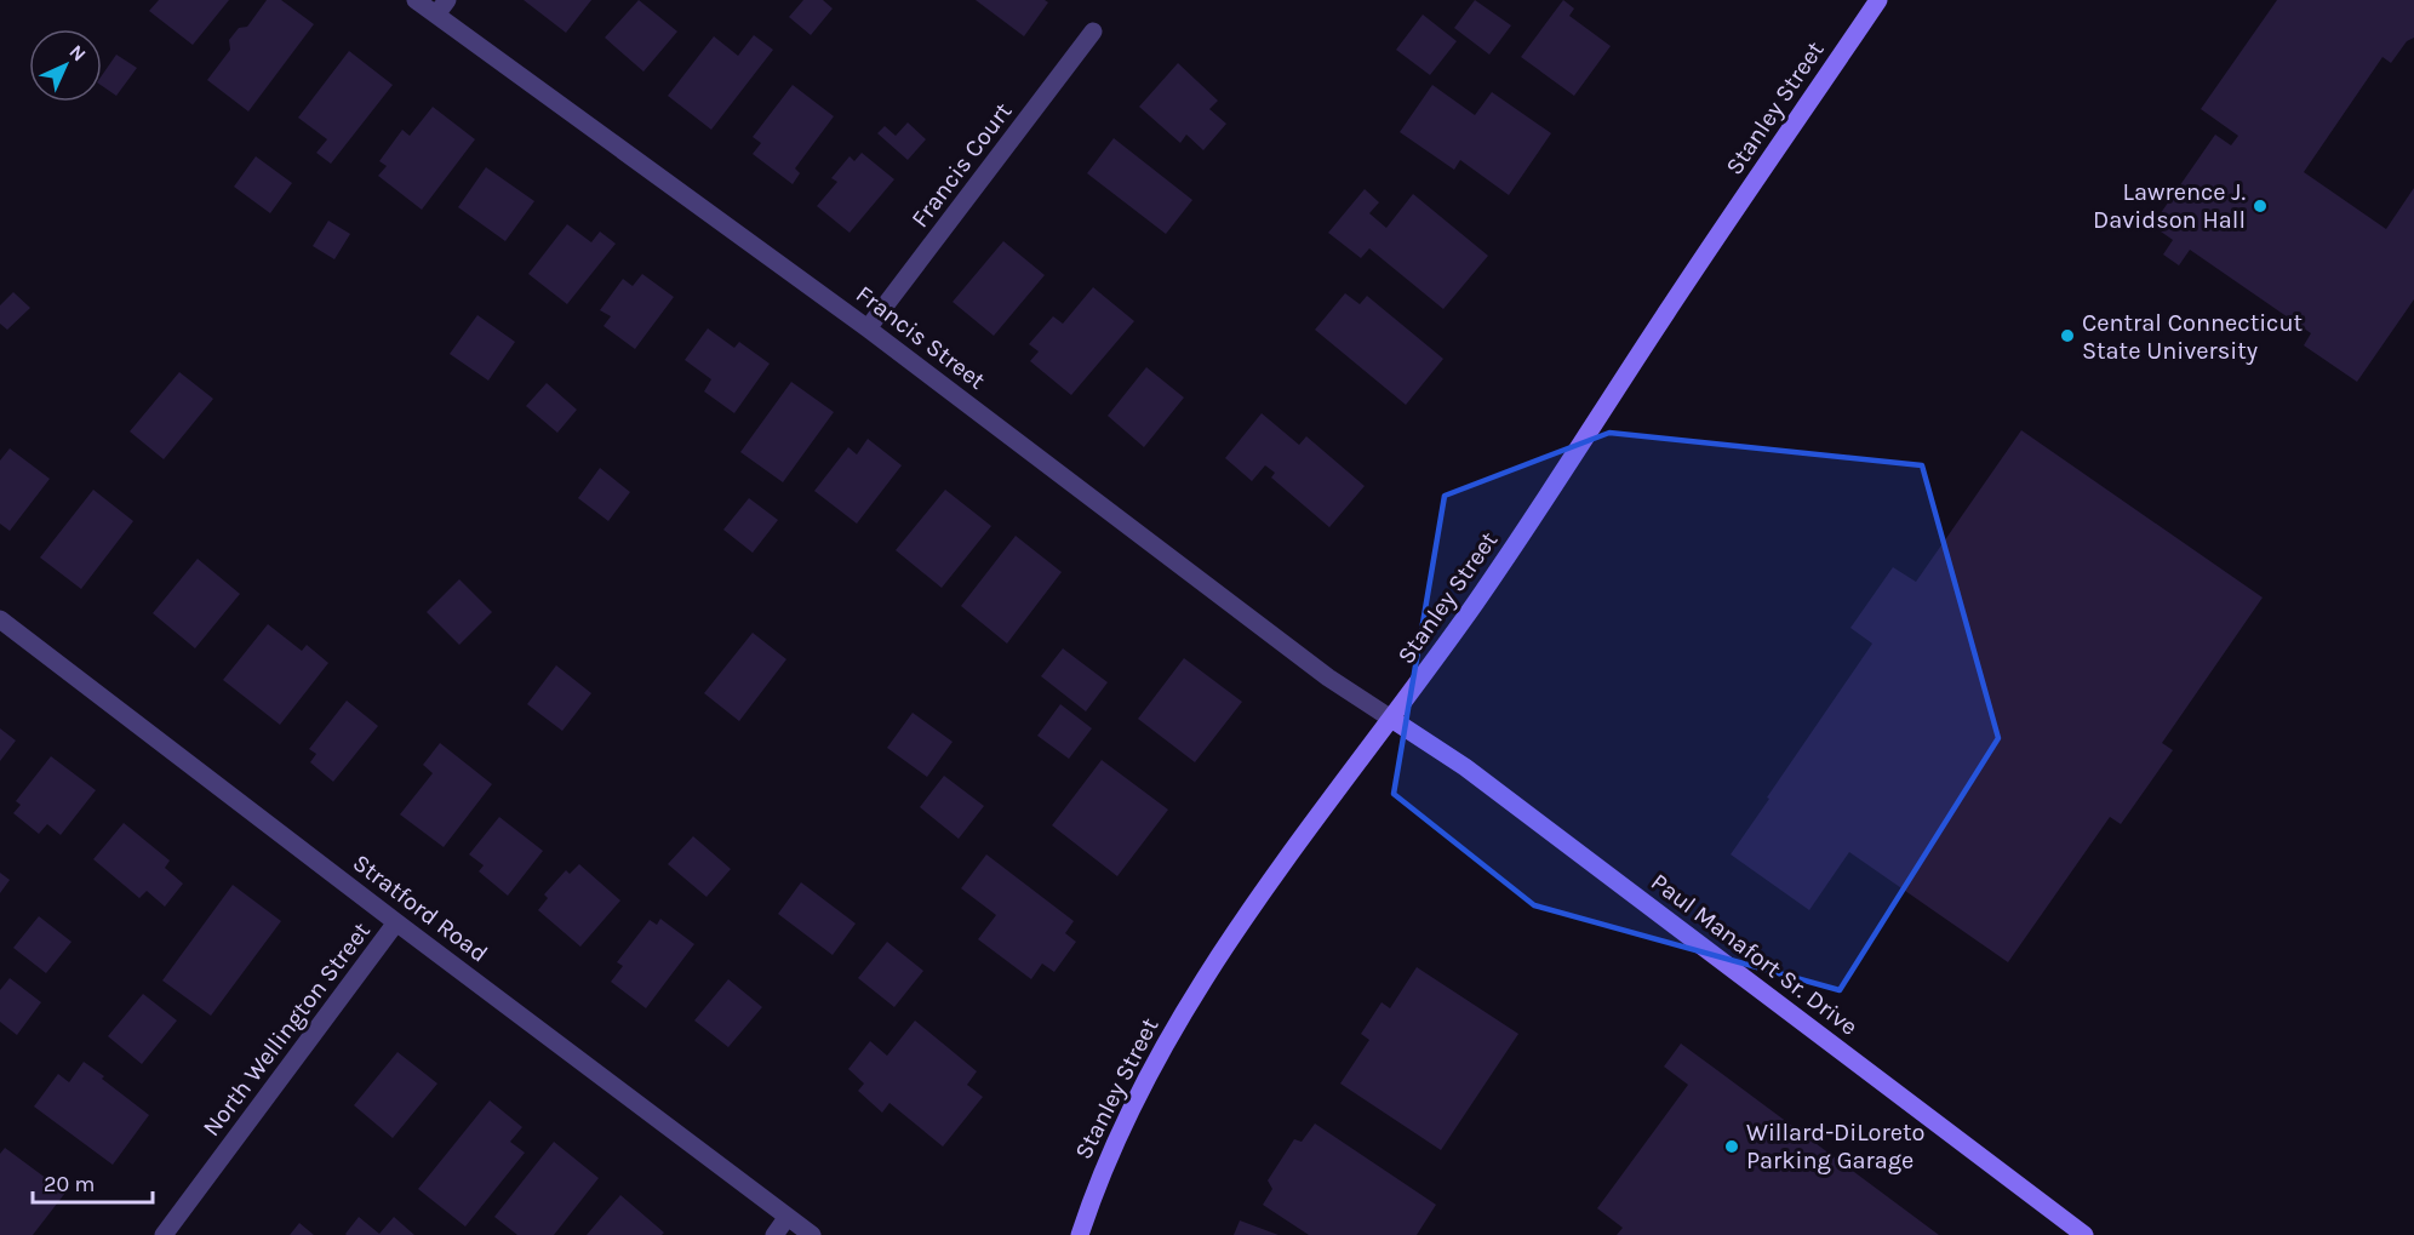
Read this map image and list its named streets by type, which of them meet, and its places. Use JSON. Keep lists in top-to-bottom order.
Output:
{
  "streets": {
    "main road": ["Stanley Street", "Paul Manafort Sr. Drive"],
    "street": [
      "Francis Court",
      "Francis Street",
      "Stratford Road",
      "North Wellington Street"
    ]
  },
  "crossings": [
    ["Stanley Street", "Francis Street"],
    ["Stanley Street", "Paul Manafort Sr. Drive"],
    ["Francis Court", "Francis Street"],
    ["Francis Street", "Paul Manafort Sr. Drive"],
    ["Stratford Road", "North Wellington Street"]
  ],
  "places": ["Lawrence J. Davidson Hall", "Central Connecticut State University", "Willard-DiLoreto Parking Garage"],
  "scale_bar": "20 m",
  "north": "top right"
}
